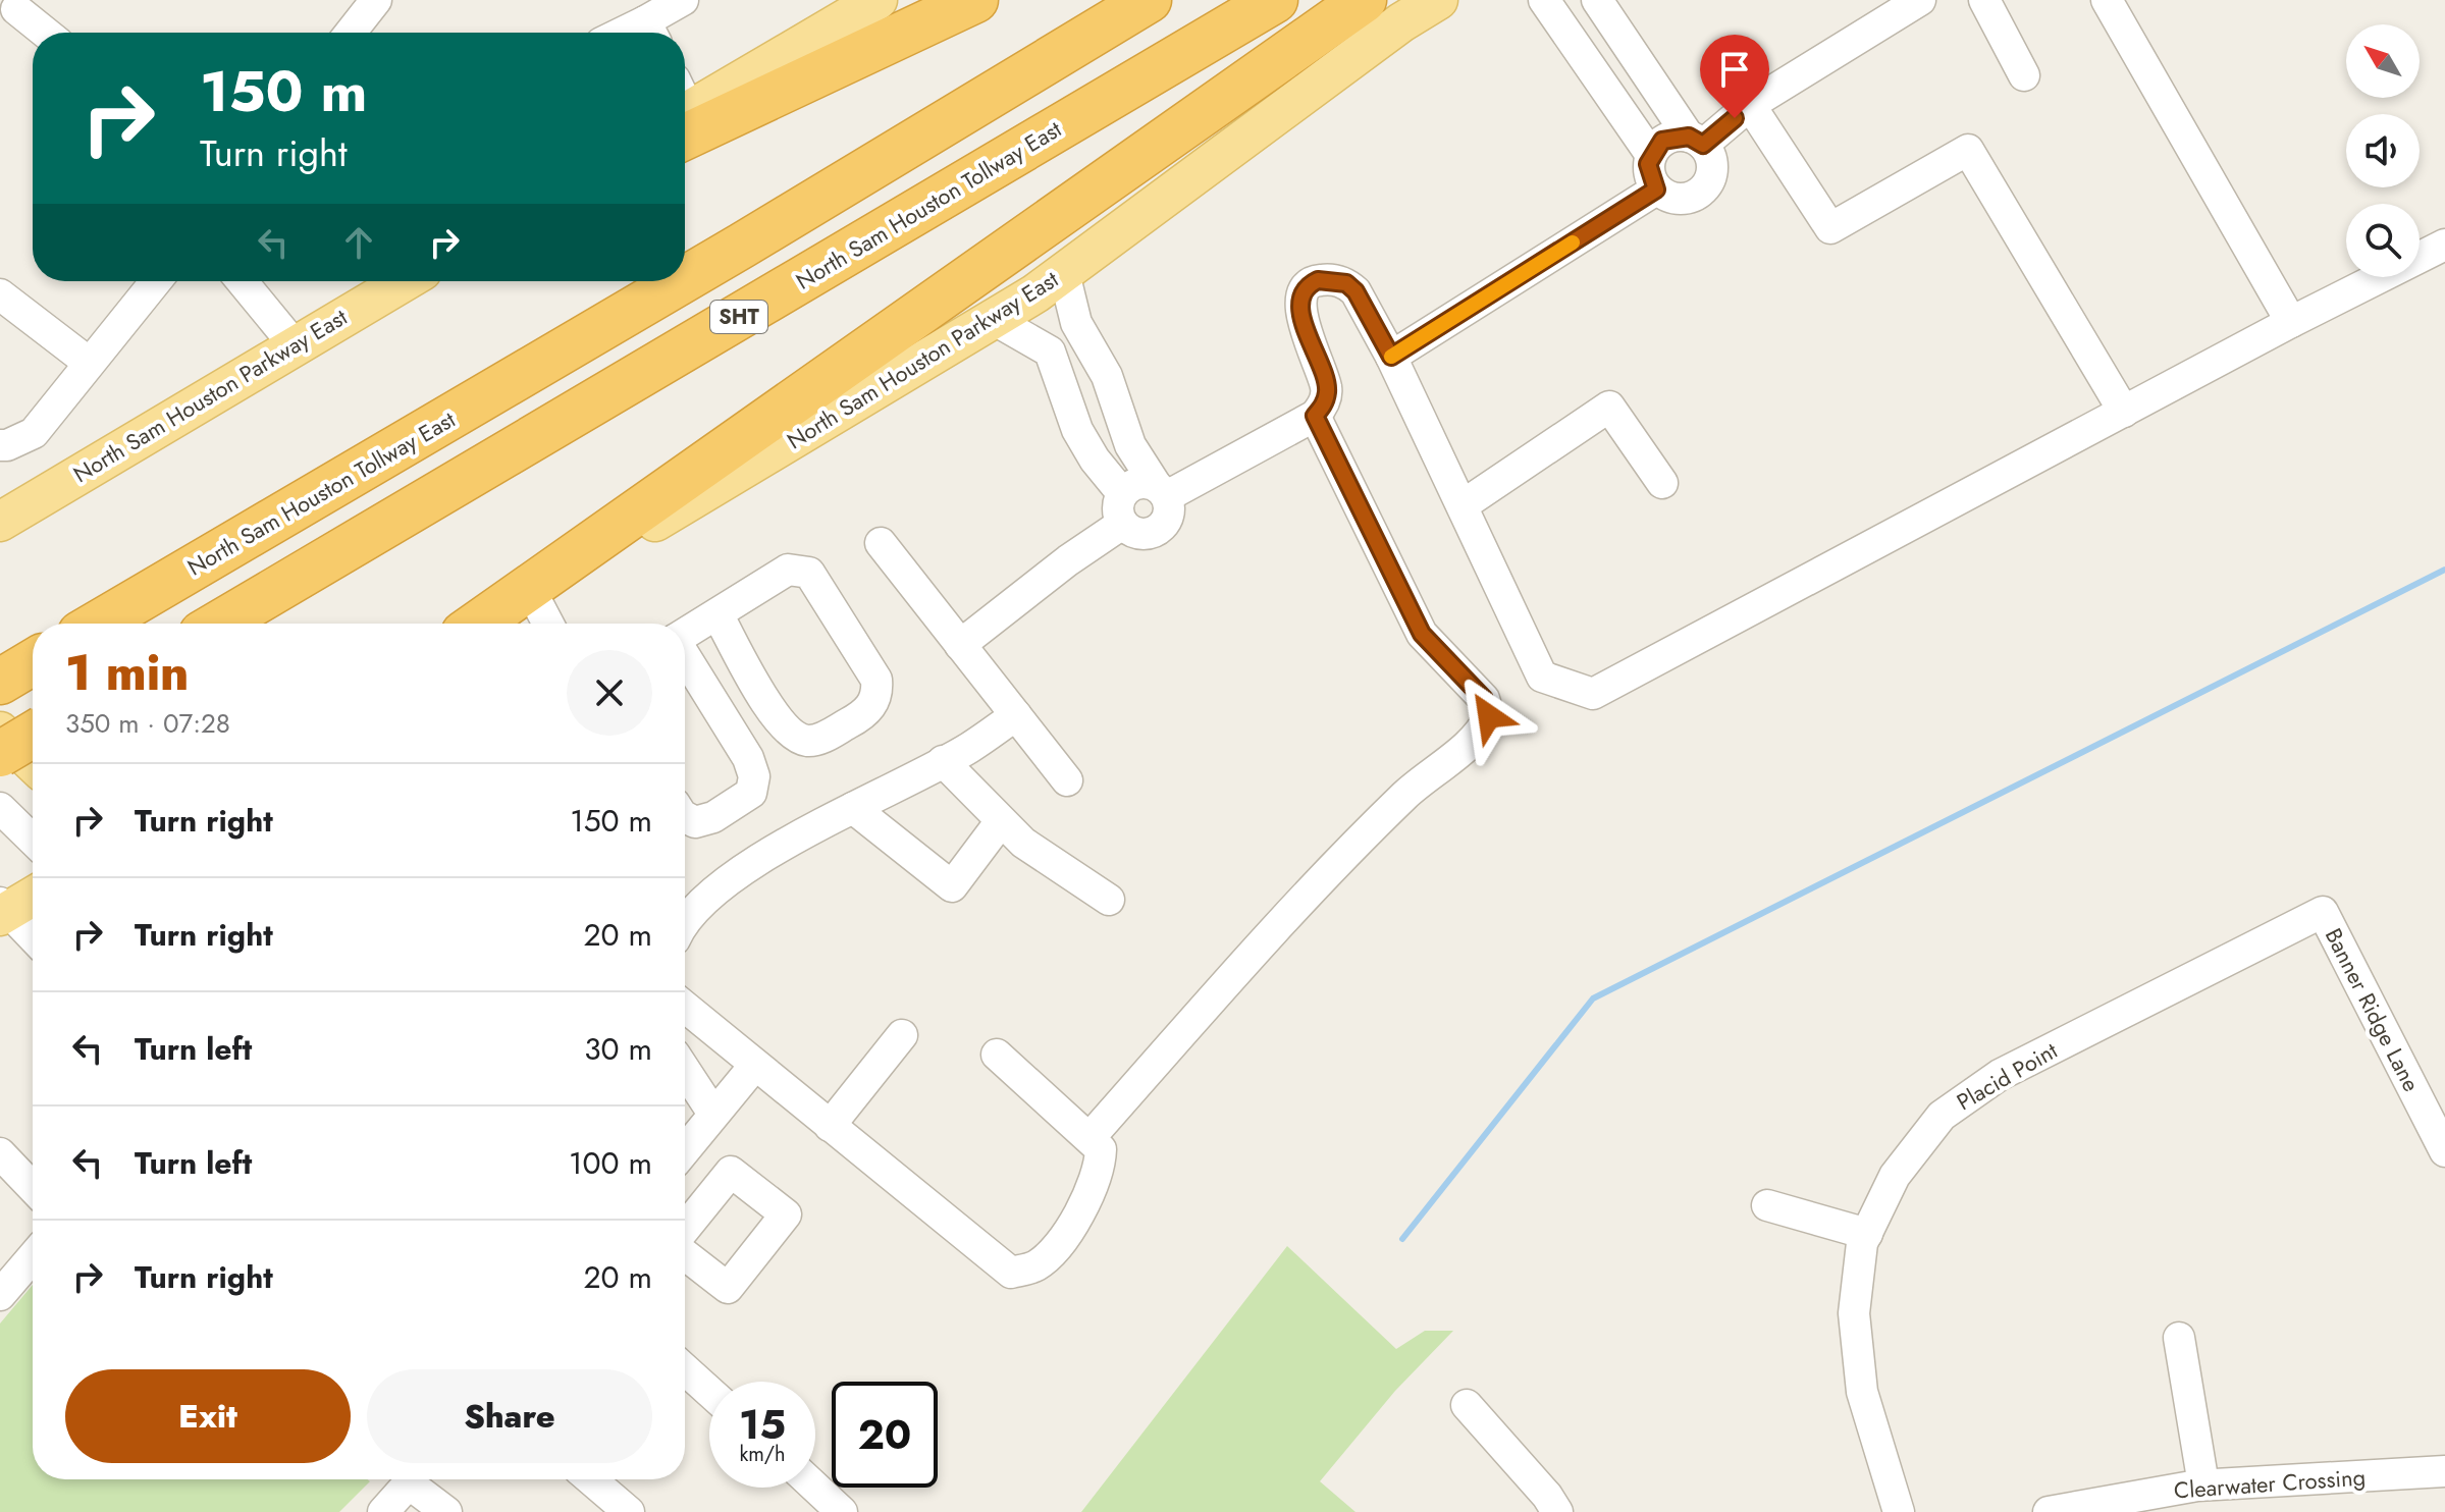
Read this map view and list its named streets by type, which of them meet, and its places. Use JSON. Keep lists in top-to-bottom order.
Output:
{
  "streets": {
    "highway": ["North Sam Houston Tollway East", "SHT"],
    "main road": ["North Sam Houston Parkway East"],
    "street": ["Banner Ridge Lane", "Placid Point", "Clearwater Crossing"]
  },
  "crossings": [
    ["Banner Ridge Lane", "Placid Point"]
  ],
  "north": "top left",
  "page": {
    "turn": ["150 m", "Turn right"],
    "heading": ["1 min", "350 m · 07:28"],
    "list": [
      {
        "name": "Turn right",
        "value": "150 m"
      },
      {
        "name": "Turn right",
        "value": "20 m"
      },
      {
        "name": "Turn left",
        "value": "30 m"
      },
      {
        "name": "Turn left",
        "value": "100 m"
      },
      {
        "name": "Turn right",
        "value": "20 m"
      }
    ],
    "buttons": ["Exit", "Share"],
    "speed": "15 km/h",
    "limit": "20"
  }
}
